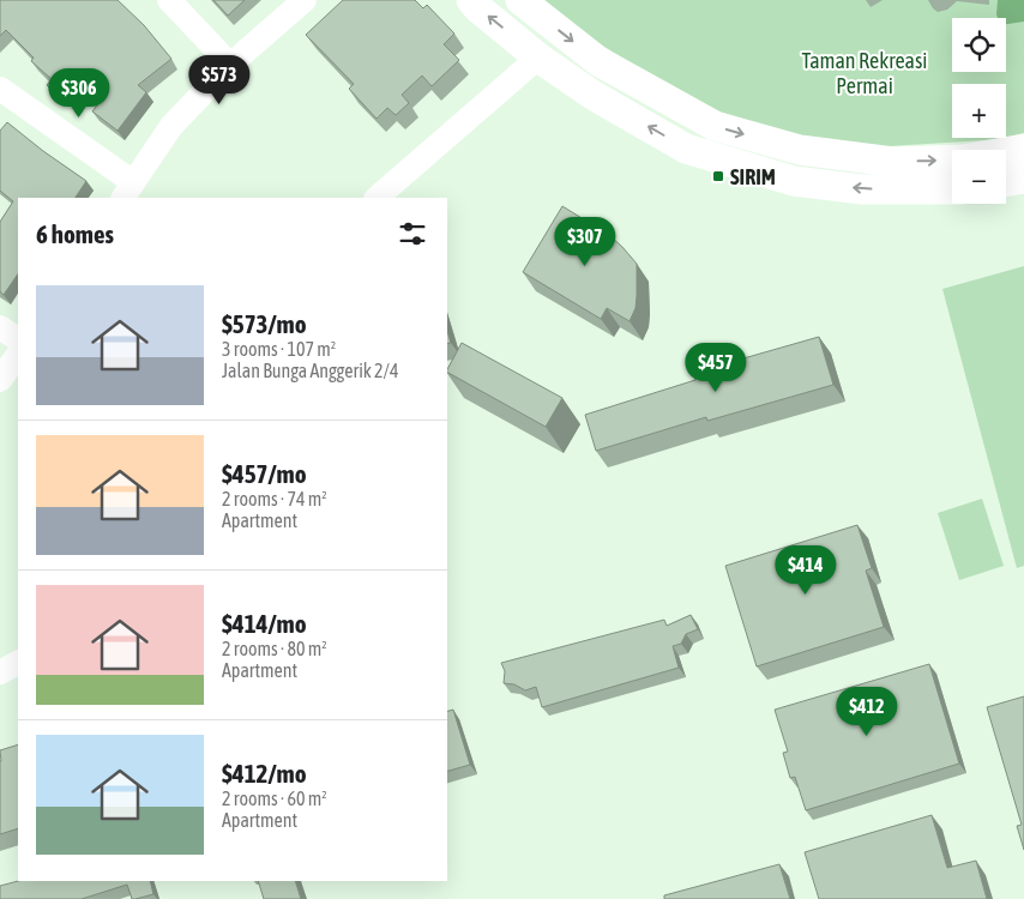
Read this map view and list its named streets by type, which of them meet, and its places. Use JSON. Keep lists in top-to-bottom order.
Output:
{
  "parks": ["Taman Rekreasi Permai"],
  "places": {
    "transit": ["SIRIM"]
  },
  "page": {
    "map_buttons": ["+", "−"],
    "price": [
      "$573",
      "$306",
      "$307",
      "$457",
      "$414",
      "$412"
    ],
    "heading": "6 homes",
    "list": [
      {
        "name": "$573/mo",
        "note": "3 rooms · 107 m² · Jalan Bunga Anggerik 2/4"
      },
      {
        "name": "$457/mo",
        "note": "2 rooms · 74 m² · Apartment"
      },
      {
        "name": "$414/mo",
        "note": "2 rooms · 80 m² · Apartment"
      },
      {
        "name": "$412/mo",
        "note": "2 rooms · 60 m² · Apartment"
      }
    ]
  }
}
